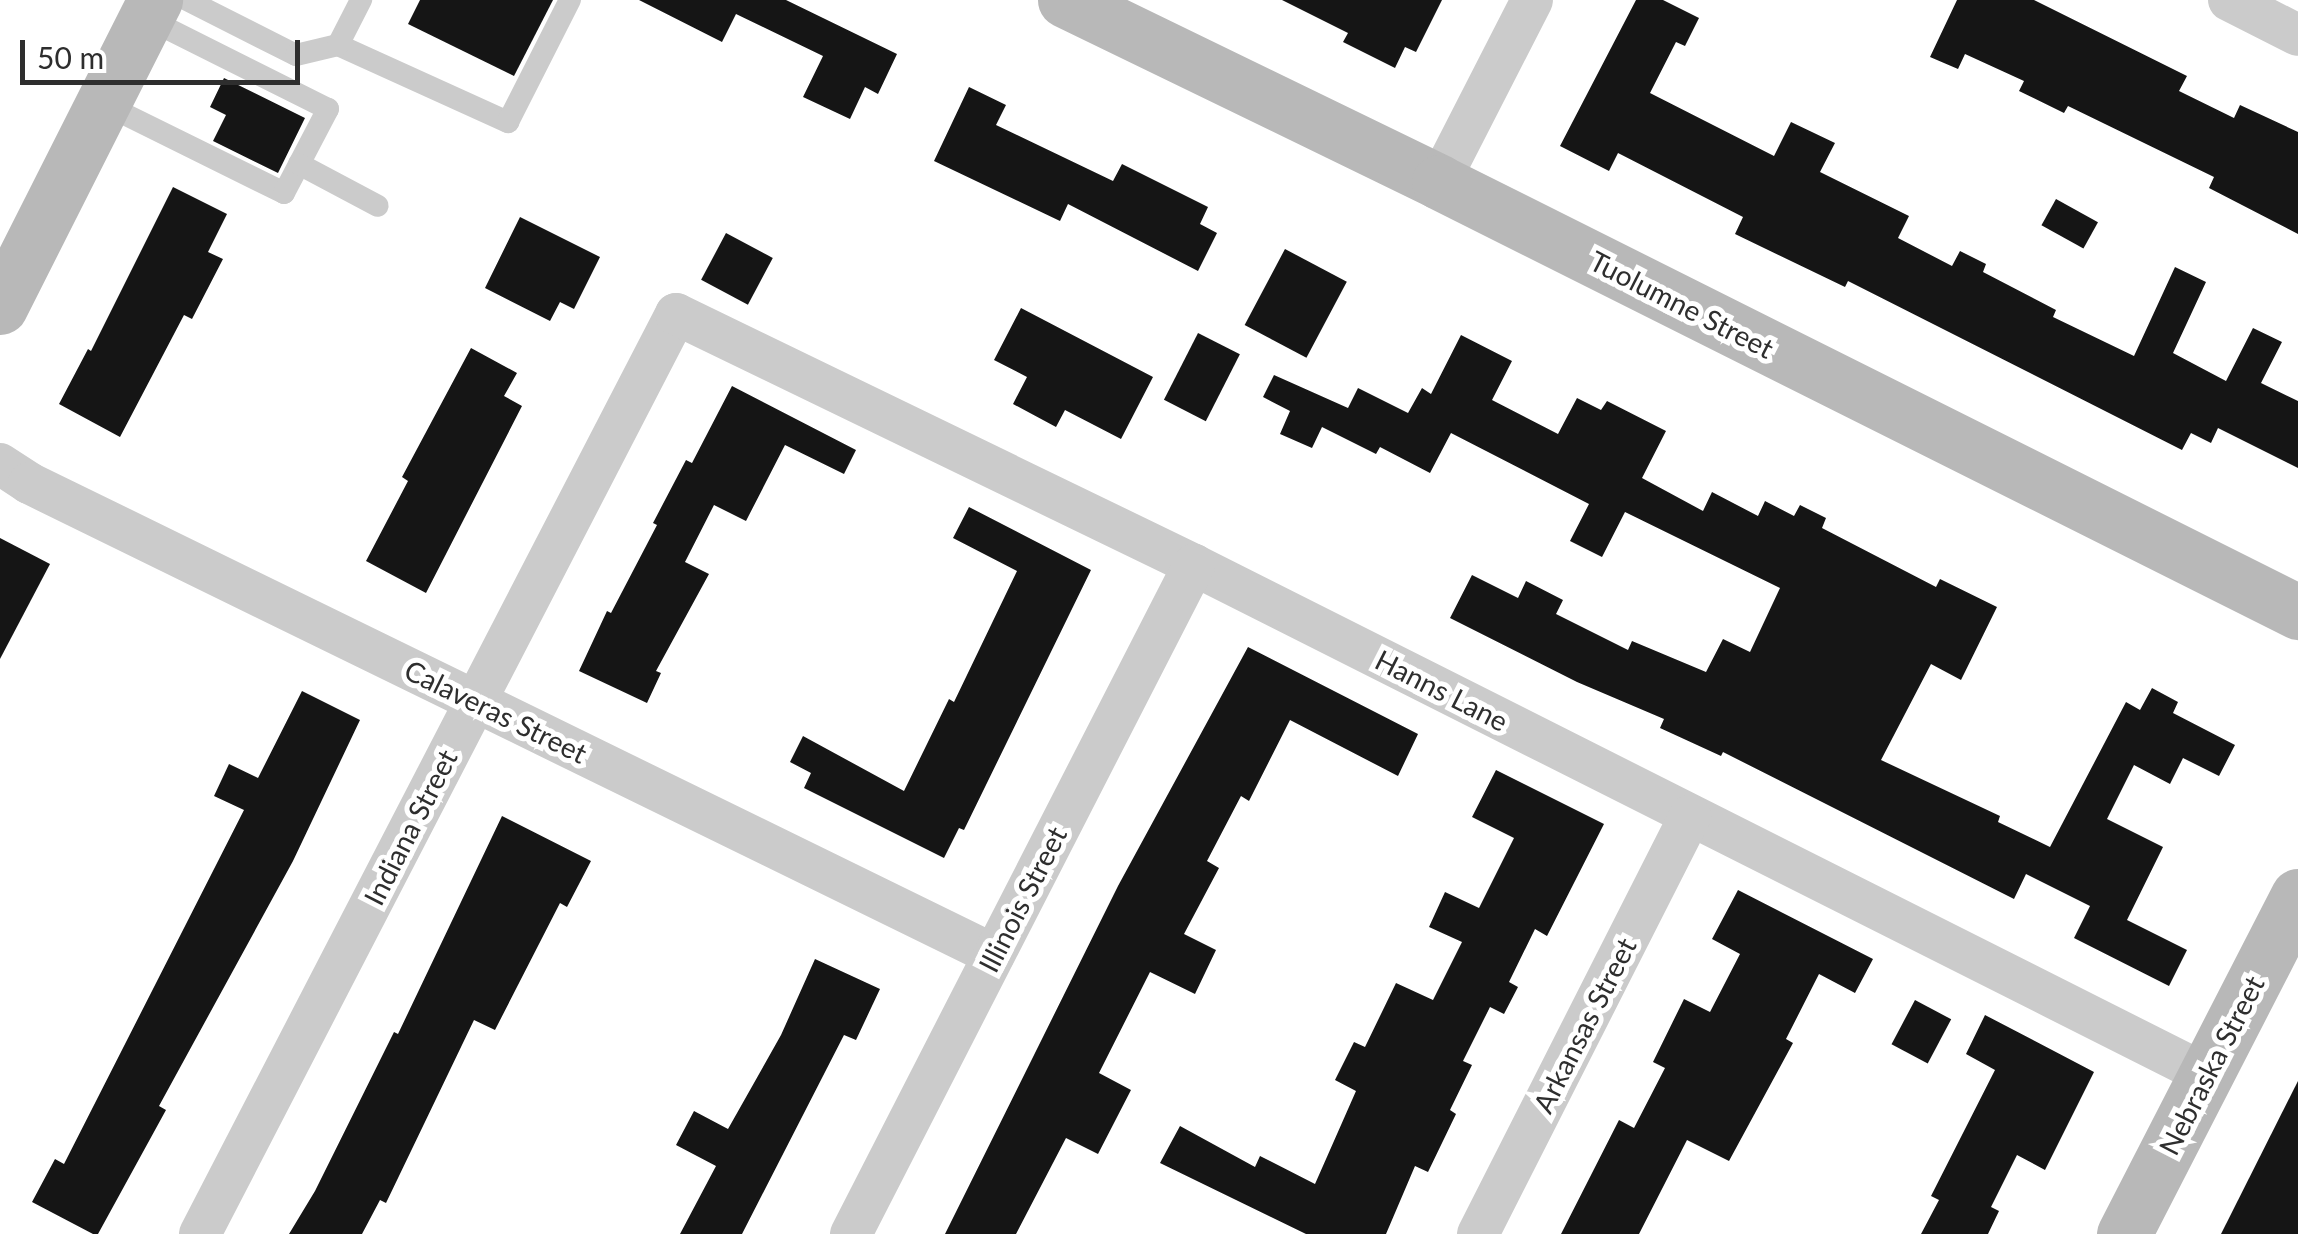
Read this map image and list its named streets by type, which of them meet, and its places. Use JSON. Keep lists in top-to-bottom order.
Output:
{
  "streets": {
    "main road": ["Tuolumne Street", "Nebraska Street"],
    "street": [
      "Hanns Lane",
      "Calaveras Street",
      "Indiana Street",
      "Illinois Street",
      "Arkansas Street"
    ]
  },
  "crossings": [
    ["Hanns Lane", "Indiana Street"],
    ["Hanns Lane", "Illinois Street"],
    ["Hanns Lane", "Arkansas Street"],
    ["Hanns Lane", "Nebraska Street"],
    ["Calaveras Street", "Indiana Street"],
    ["Calaveras Street", "Illinois Street"]
  ],
  "scale_bar": "50 m"
}
